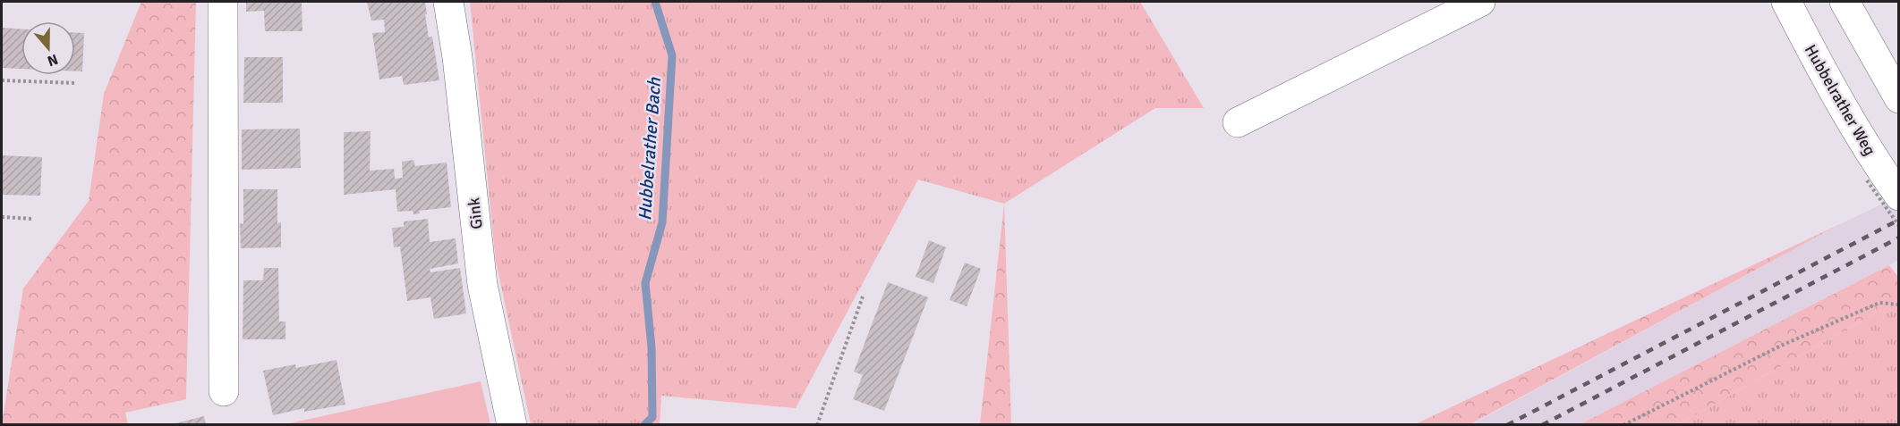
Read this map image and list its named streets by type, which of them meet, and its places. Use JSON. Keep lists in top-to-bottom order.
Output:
{
  "streets": {
    "street": ["Hubbelrather Weg", "Gink"]
  },
  "water": ["Hubbelrather Bach"],
  "north": "bottom"
}
